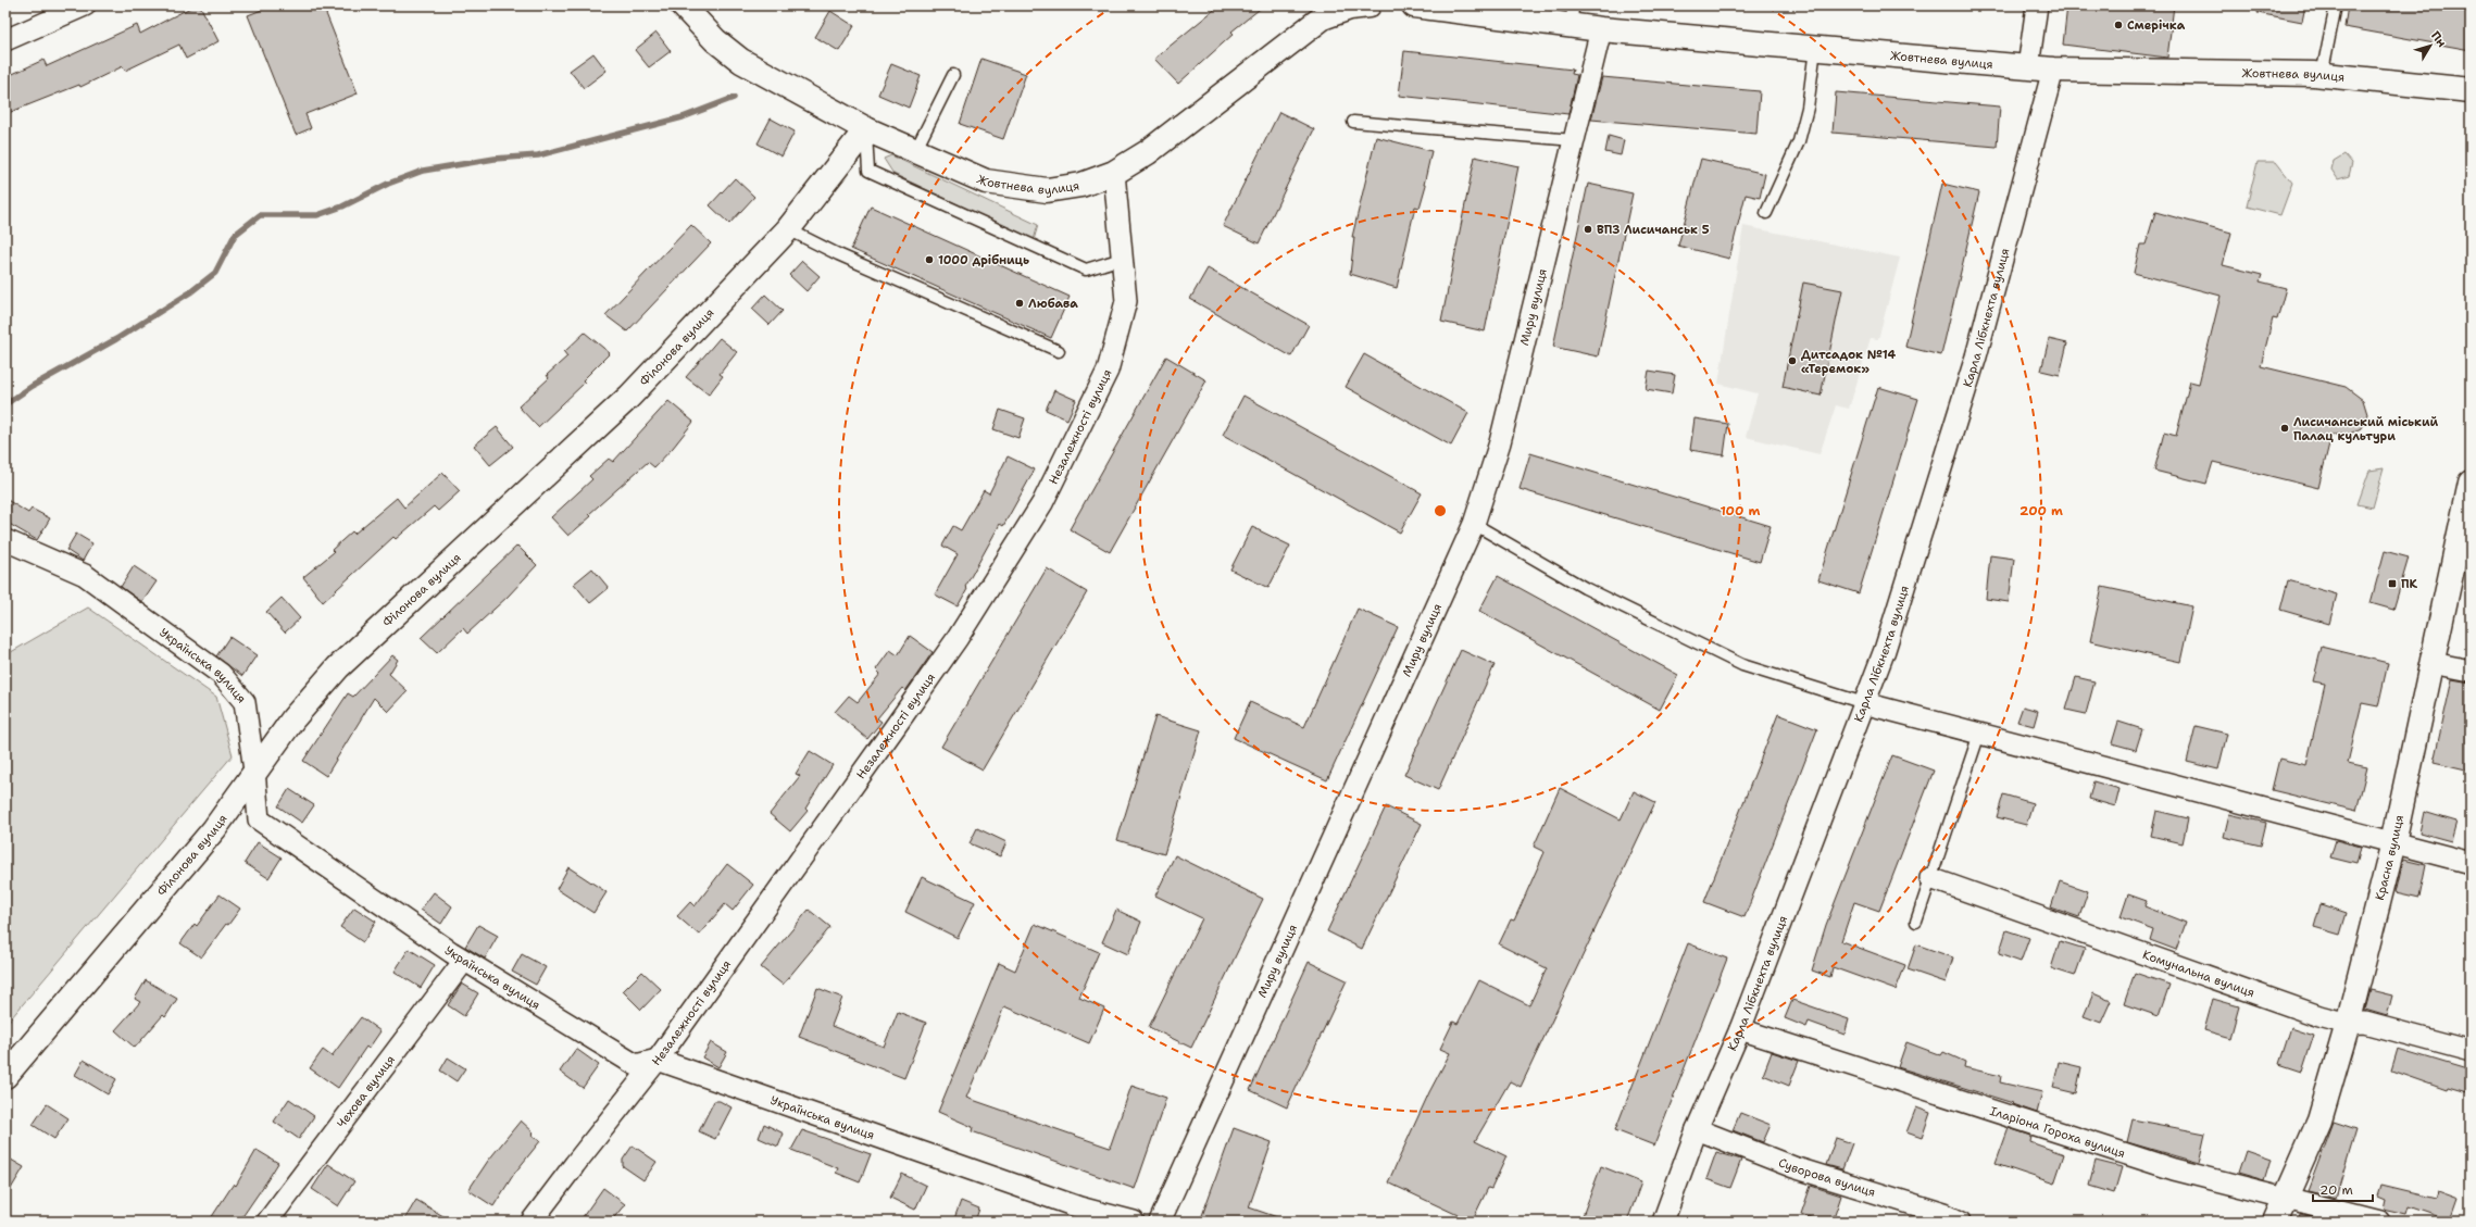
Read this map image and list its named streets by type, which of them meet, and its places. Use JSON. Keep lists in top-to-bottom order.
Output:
{
  "streets": {
    "main road": ["Жовтнева вулиця", "Філонова вулиця", "Красна вулиця"],
    "street": [
      "Миру вулиця",
      "Карла Лібкнехта вулиця",
      "Незалежності вулиця",
      "Українська вулиця",
      "Комунальна вулиця",
      "Чехова вулиця",
      "Іларіона Гороха вулиця",
      "Суворова вулиця"
    ]
  },
  "crossings": [
    ["Жовтнева вулиця", "Миру вулиця"],
    ["Жовтнева вулиця", "Карла Лібкнехта вулиця"],
    ["Жовтнева вулиця", "Філонова вулиця"],
    ["Жовтнева вулиця", "Незалежності вулиця"],
    ["Карла Лібкнехта вулиця", "Іларіона Гороха вулиця"],
    ["Карла Лібкнехта вулиця", "Суворова вулиця"],
    ["Філонова вулиця", "Українська вулиця"],
    ["Незалежності вулиця", "Українська вулиця"],
    ["Українська вулиця", "Чехова вулиця"],
    ["Красна вулиця", "Комунальна вулиця"],
    ["Красна вулиця", "Іларіона Гороха вулиця"]
  ],
  "places": {
    "other": [
      "Смерiчка",
      "ВПЗ Лисичанськ 5",
      "1000 дрібниць",
      "Любава",
      "Дитсадок №14 «Теремок»",
      "Лисичанський міський Палац культури"
    ],
    "transit": ["ПК"]
  },
  "scale_bar": "20 m",
  "north": "top right",
  "rings": ["100 m", "200 m"]
}
